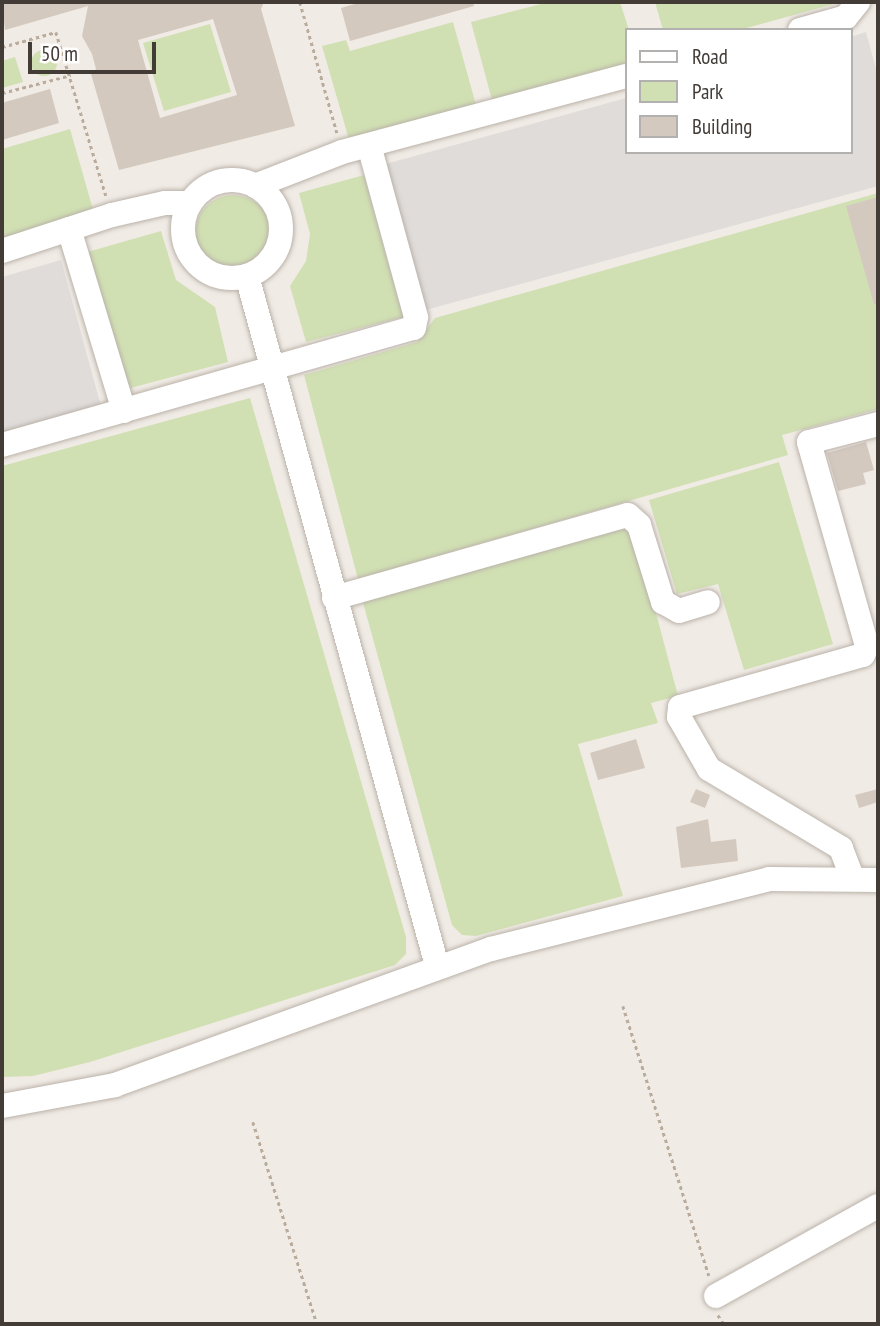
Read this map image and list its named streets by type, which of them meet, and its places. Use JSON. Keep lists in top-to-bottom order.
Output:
{
  "legend": ["Road", "Park", "Building"],
  "scale_bar": "50 m"
}
